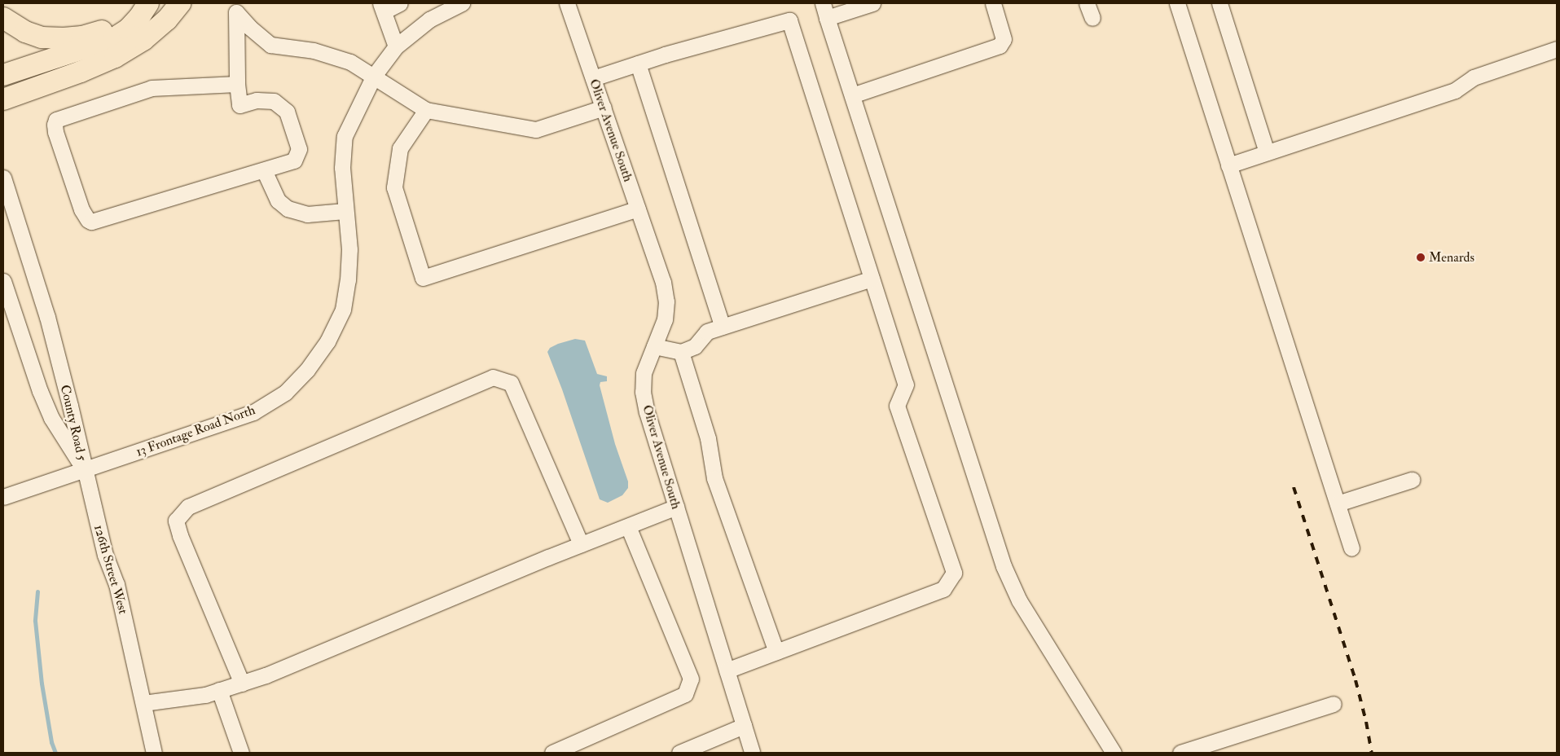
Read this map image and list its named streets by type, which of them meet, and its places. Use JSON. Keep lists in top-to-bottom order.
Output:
{
  "streets": {
    "street": [
      "Oliver Avenue South",
      "County Road 5",
      "13 Frontage Road North",
      "126th Street West"
    ]
  },
  "crossings": [
    ["County Road 5", "13 Frontage Road North"],
    ["County Road 5", "126th Street West"],
    ["13 Frontage Road North", "126th Street West"]
  ],
  "places": ["Menards"]
}
